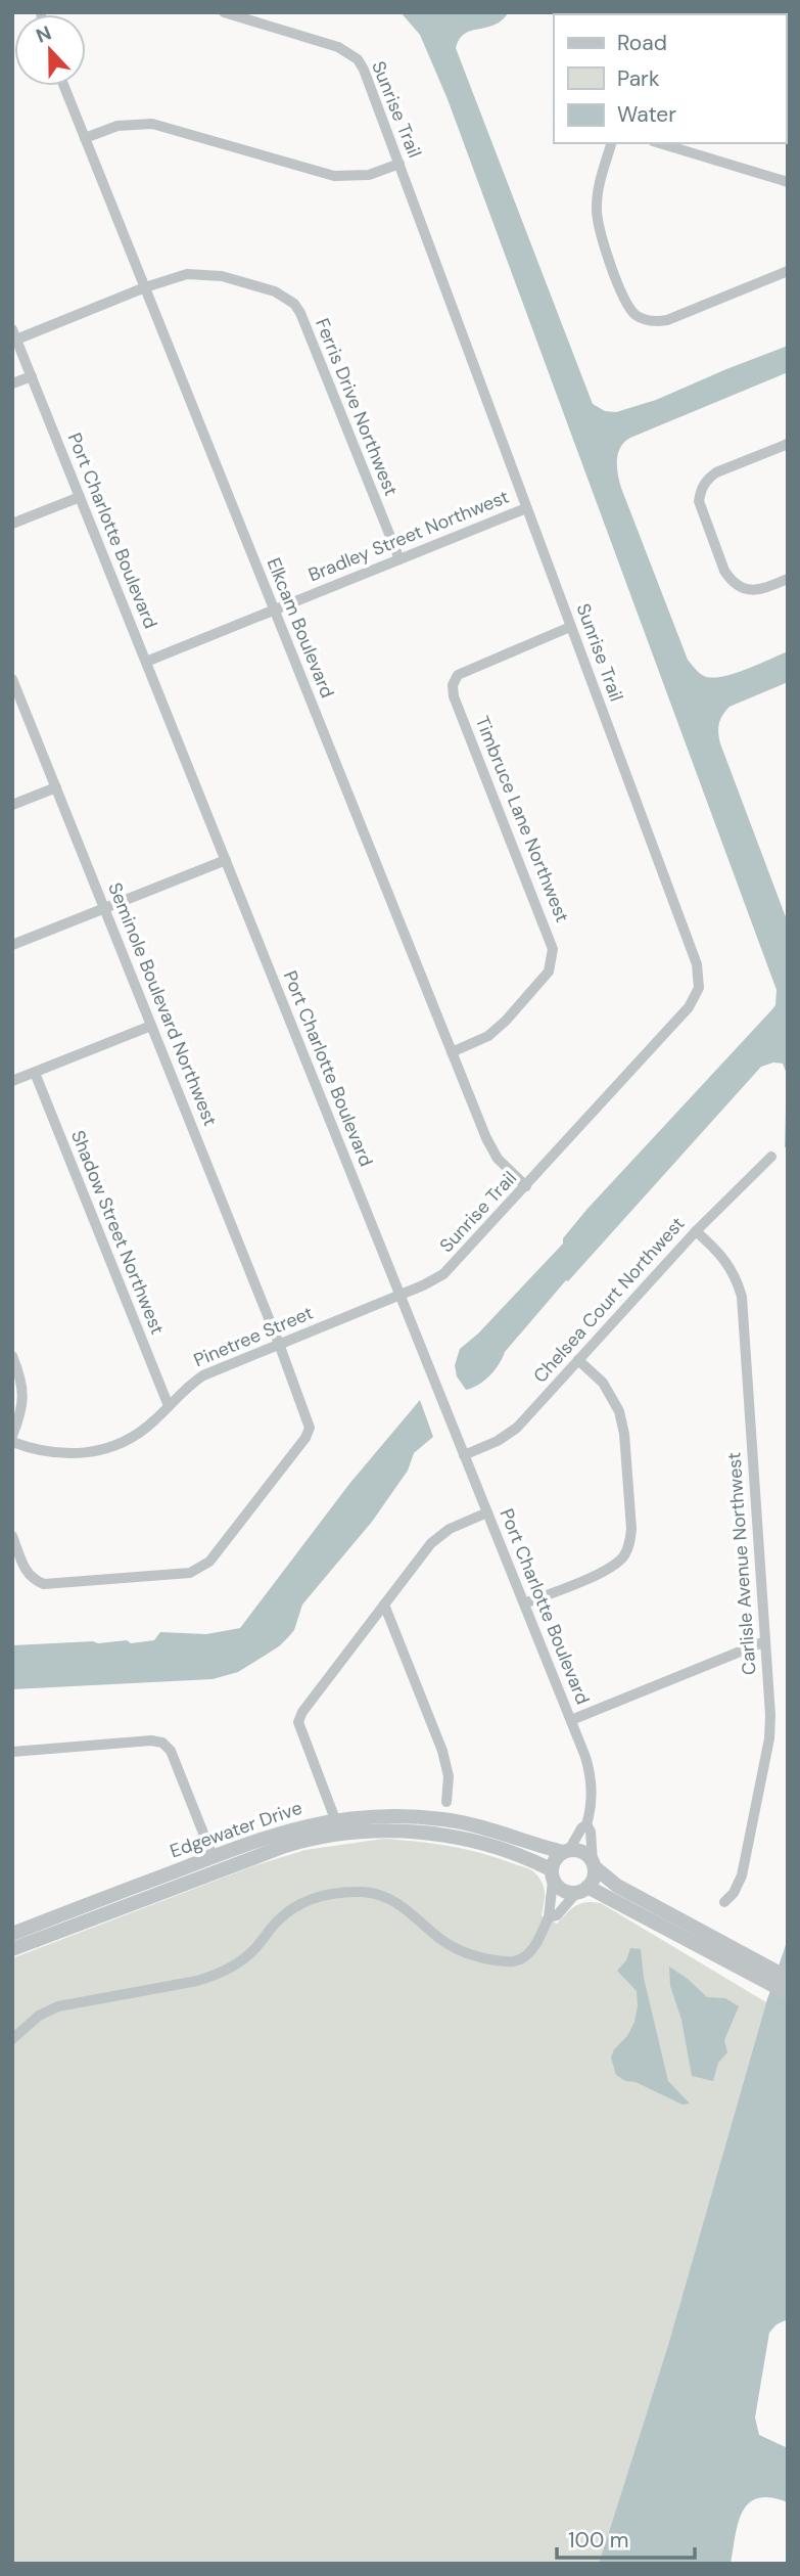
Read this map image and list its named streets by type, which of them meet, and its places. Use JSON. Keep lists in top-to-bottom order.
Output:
{
  "streets": {
    "street": [
      "Sunrise Trail",
      "Ferris Drive Northwest",
      "Port Charlotte Boulevard",
      "Bradley Street Northwest",
      "Elkcam Boulevard",
      "Timbruce Lane Northwest",
      "Seminole Boulevard Northwest",
      "Shadow Street Northwest",
      "Chelsea Court Northwest",
      "Pinetree Street",
      "Carlisle Avenue Northwest",
      "Edgewater Drive"
    ]
  },
  "crossings": [
    ["Sunrise Trail", "Port Charlotte Boulevard"],
    ["Sunrise Trail", "Bradley Street Northwest"],
    ["Sunrise Trail", "Elkcam Boulevard"],
    ["Sunrise Trail", "Timbruce Lane Northwest"],
    ["Sunrise Trail", "Pinetree Street"],
    ["Ferris Drive Northwest", "Port Charlotte Boulevard"],
    ["Ferris Drive Northwest", "Bradley Street Northwest"],
    ["Ferris Drive Northwest", "Elkcam Boulevard"],
    ["Port Charlotte Boulevard", "Bradley Street Northwest"],
    ["Port Charlotte Boulevard", "Chelsea Court Northwest"],
    ["Port Charlotte Boulevard", "Pinetree Street"],
    ["Port Charlotte Boulevard", "Edgewater Drive"],
    ["Bradley Street Northwest", "Elkcam Boulevard"],
    ["Elkcam Boulevard", "Timbruce Lane Northwest"],
    ["Seminole Boulevard Northwest", "Pinetree Street"],
    ["Shadow Street Northwest", "Pinetree Street"],
    ["Chelsea Court Northwest", "Carlisle Avenue Northwest"]
  ],
  "legend": ["Road", "Park", "Water"],
  "scale_bar": "100 m",
  "north": "top"
}
